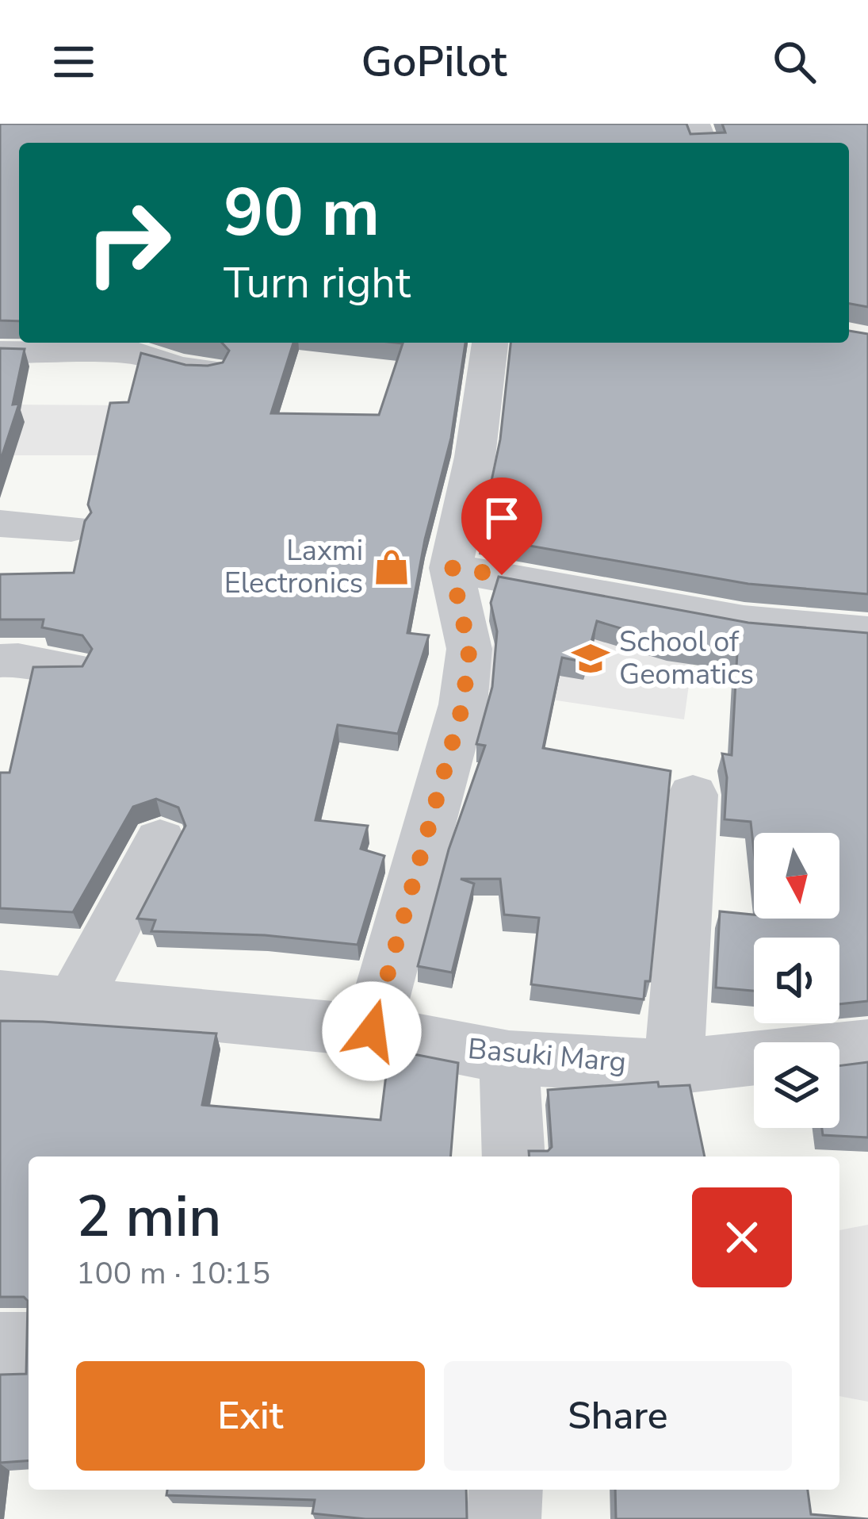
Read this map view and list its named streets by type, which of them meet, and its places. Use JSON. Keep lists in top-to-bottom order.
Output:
{
  "streets": {
    "street": ["Basuki Marg"]
  },
  "places": {
    "shop": ["Laxmi Electronics"],
    "school or university": ["School of Geomatics"]
  },
  "north": "bottom",
  "page": {
    "header": "GoPilot",
    "turn": ["90 m", "Turn right"],
    "heading": ["2 min", "100 m · 10:15"],
    "buttons": ["Exit", "Share"]
  }
}
